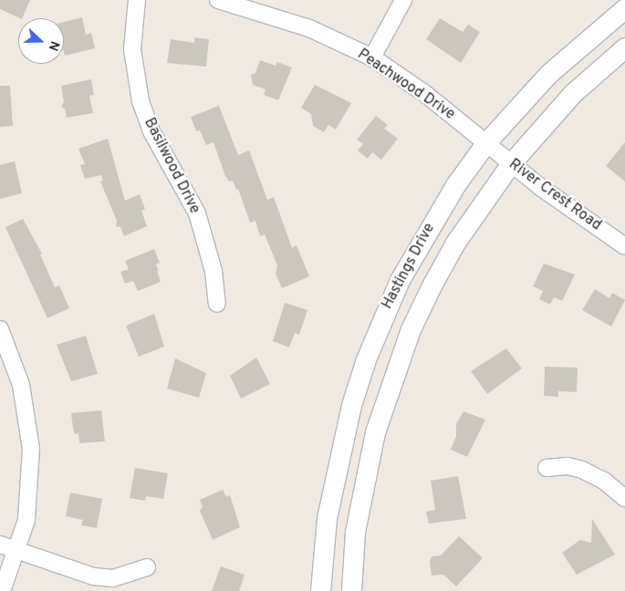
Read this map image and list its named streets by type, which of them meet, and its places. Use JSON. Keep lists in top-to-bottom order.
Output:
{
  "streets": {
    "street": [
      "Peachwood Drive",
      "Basilwood Drive",
      "River Crest Road",
      "Hastings Drive"
    ]
  },
  "crossings": [
    ["Peachwood Drive", "River Crest Road"],
    ["Peachwood Drive", "Hastings Drive"],
    ["River Crest Road", "Hastings Drive"]
  ],
  "north": "right"
}
